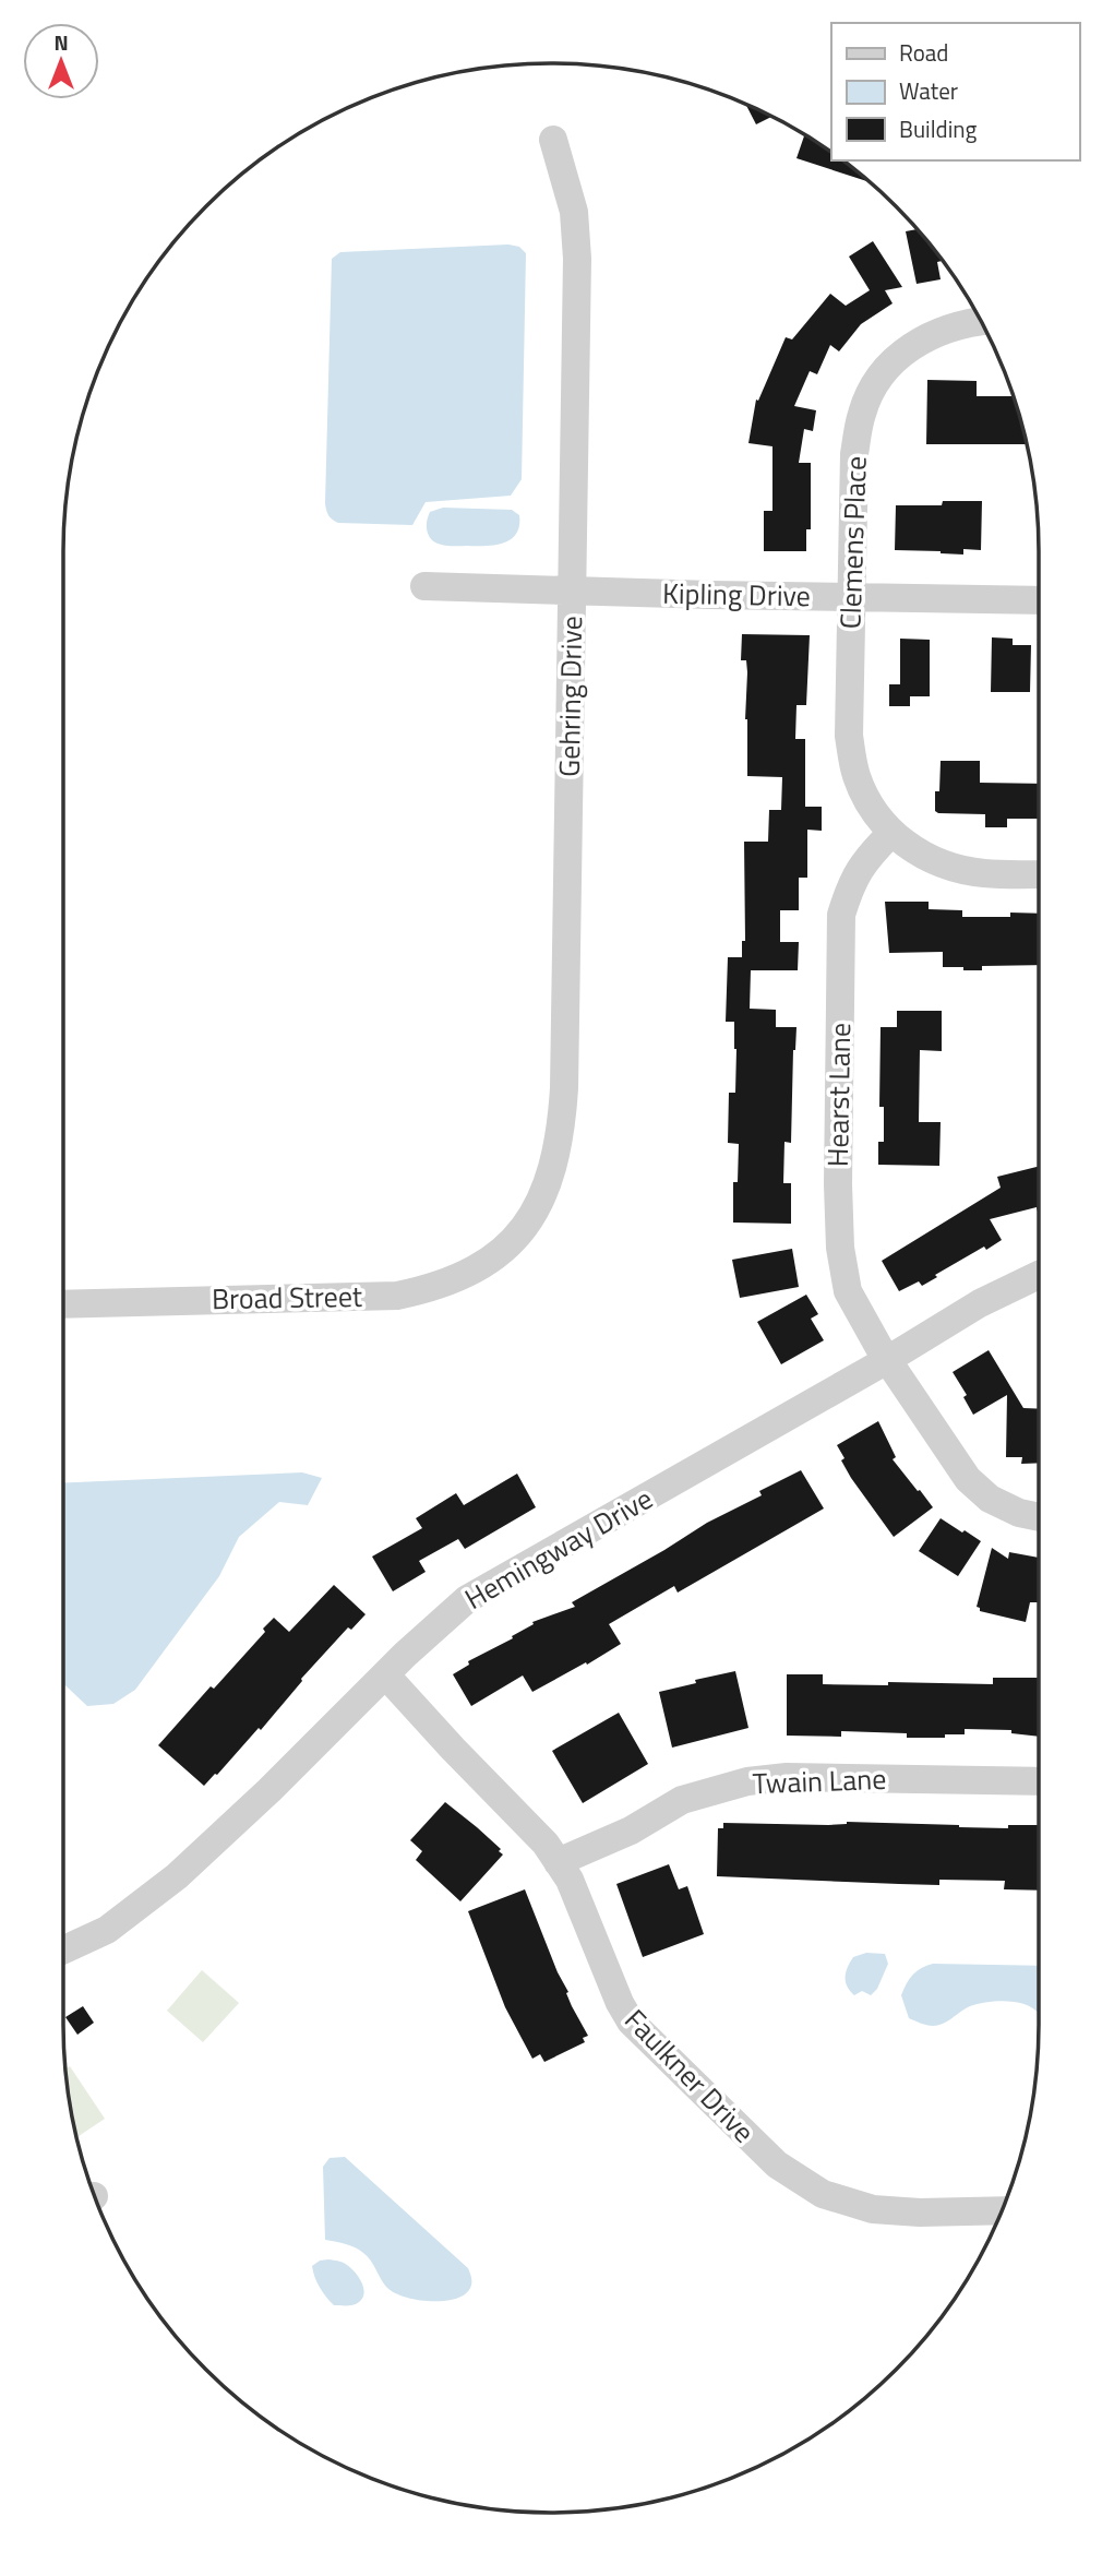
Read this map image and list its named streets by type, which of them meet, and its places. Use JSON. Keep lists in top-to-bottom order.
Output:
{
  "streets": {
    "street": [
      "Clemens Place",
      "Kipling Drive",
      "Gehring Drive",
      "Hearst Lane",
      "Broad Street",
      "Hemingway Drive",
      "Twain Lane",
      "Faulkner Drive"
    ]
  },
  "crossings": [
    ["Clemens Place", "Kipling Drive"],
    ["Clemens Place", "Hearst Lane"],
    ["Kipling Drive", "Gehring Drive"],
    ["Gehring Drive", "Broad Street"],
    ["Hearst Lane", "Hemingway Drive"],
    ["Hemingway Drive", "Faulkner Drive"],
    ["Twain Lane", "Faulkner Drive"]
  ],
  "legend": ["Road", "Water", "Building"],
  "north": "top"
}
